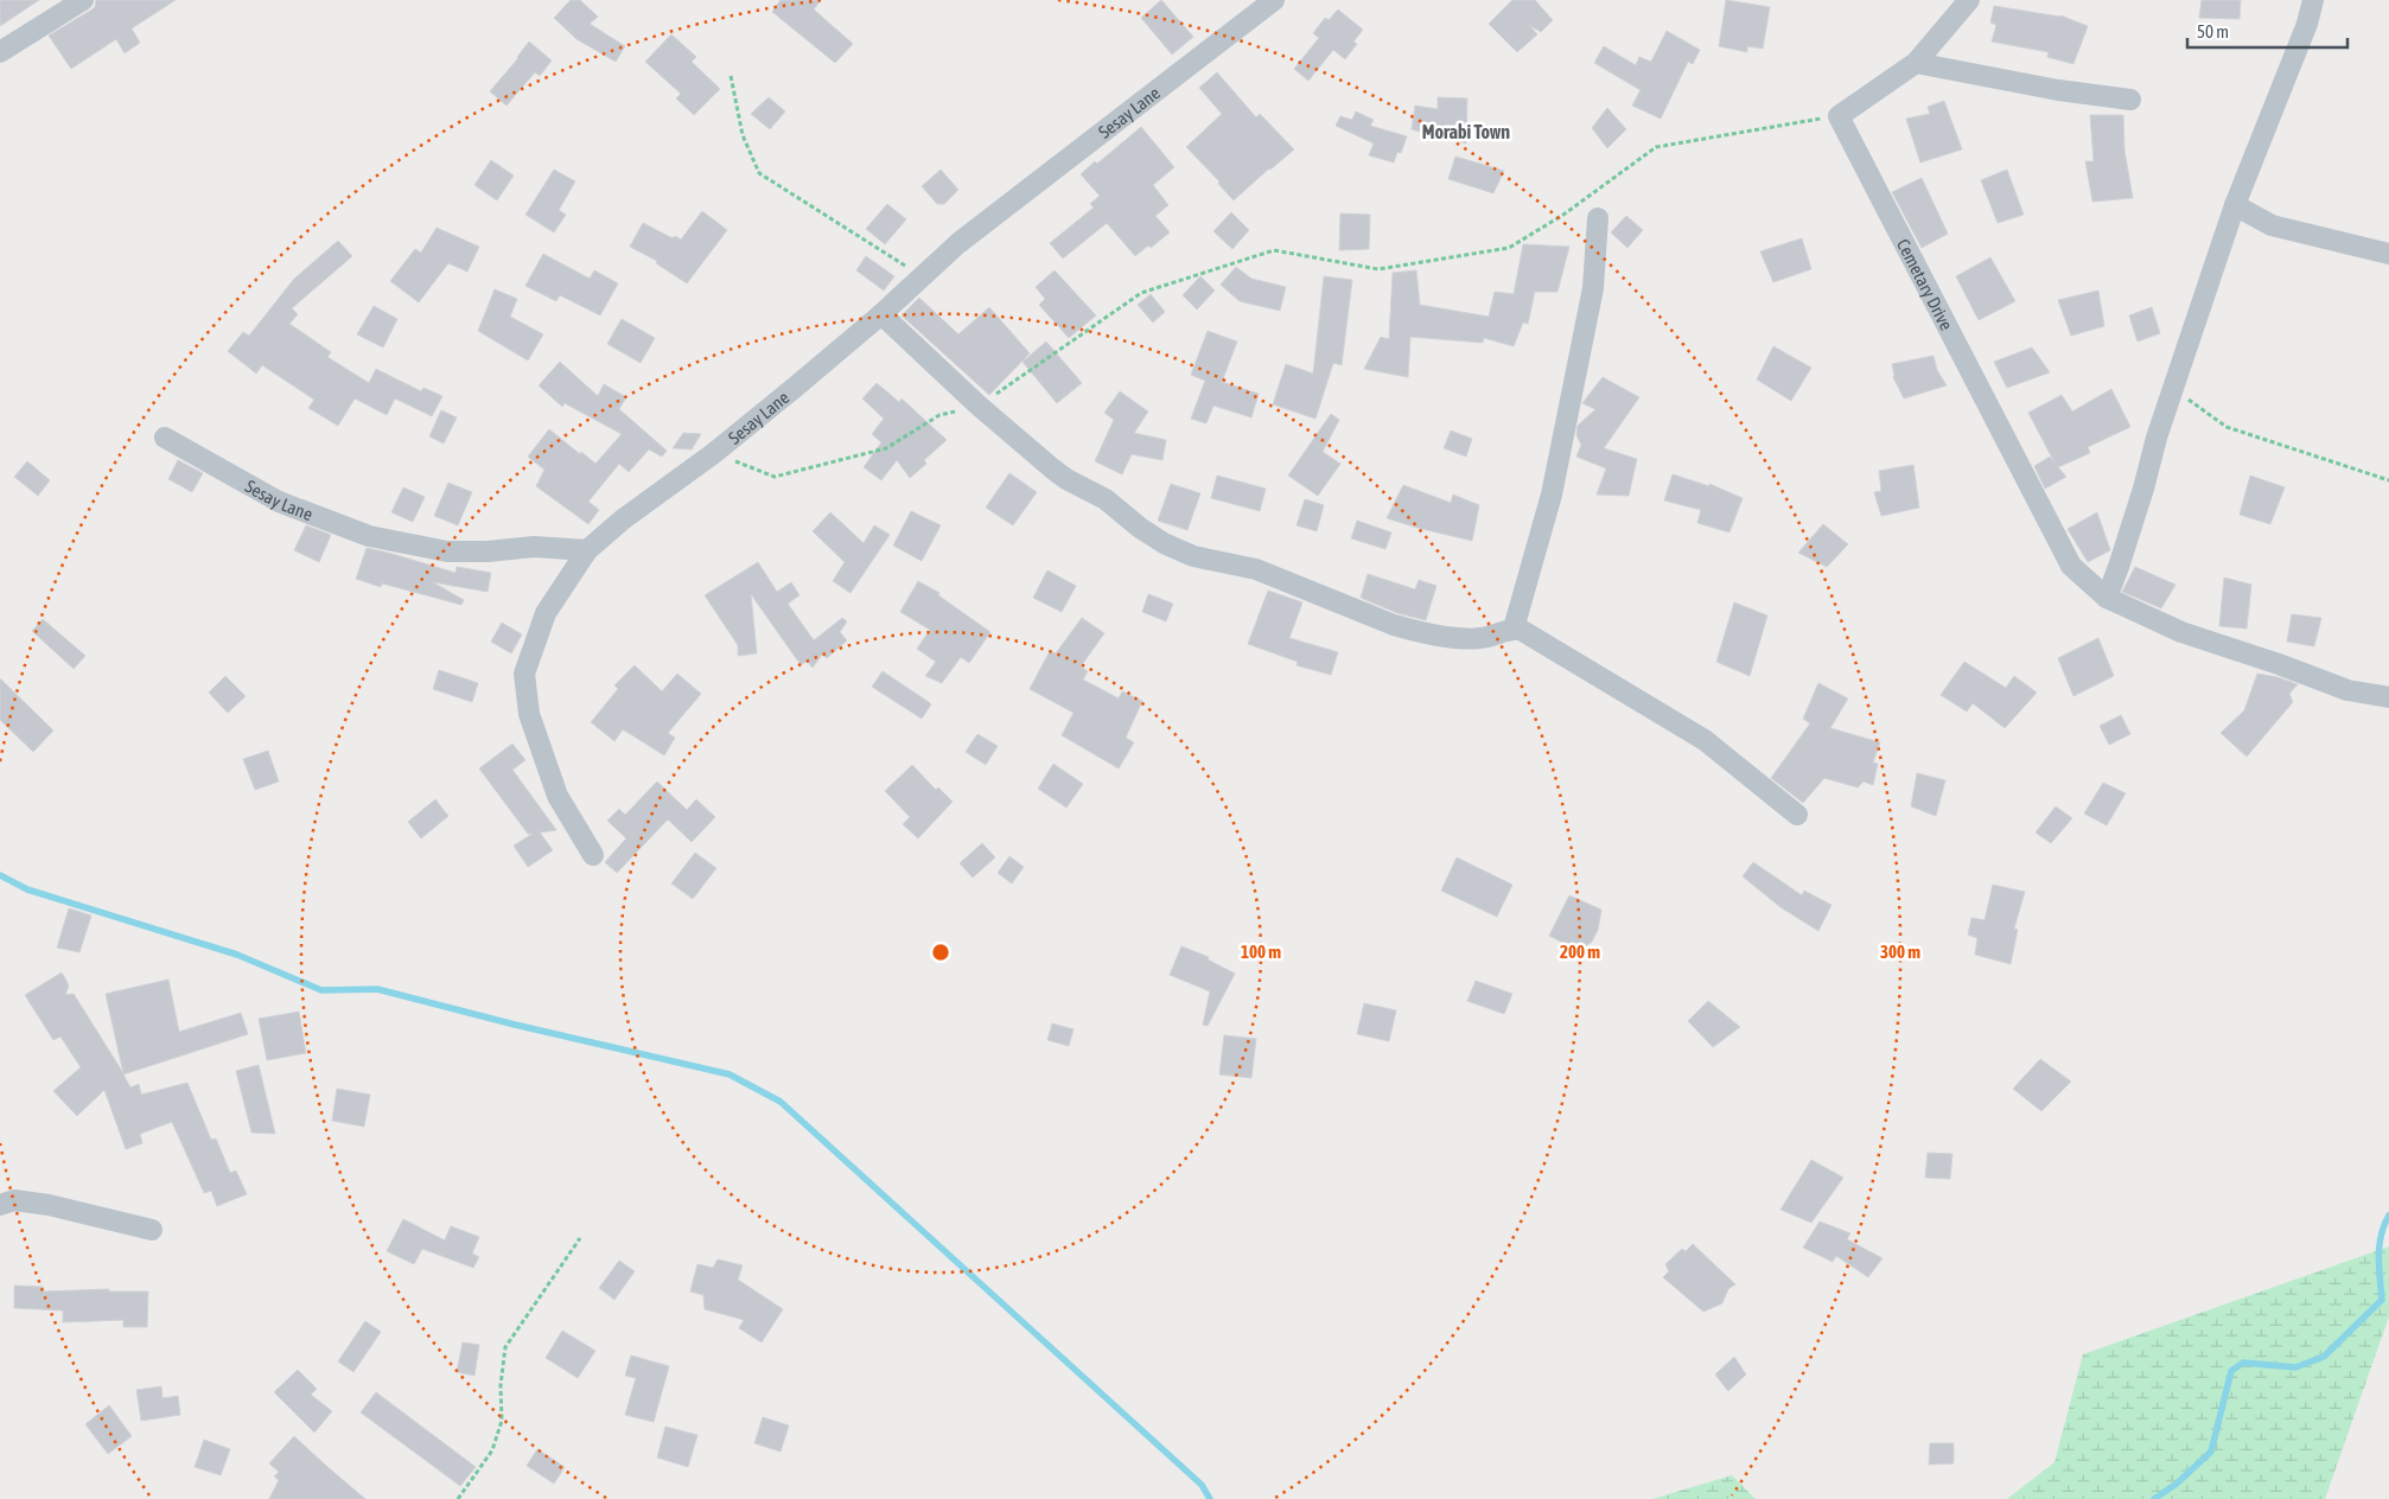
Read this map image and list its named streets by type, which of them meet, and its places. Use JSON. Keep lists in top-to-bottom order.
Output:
{
  "streets": {
    "street": ["Sesay Lane", "Cemetary Drive"]
  },
  "districts": ["Morabi Town"],
  "scale_bar": "50 m",
  "rings": ["100 m", "200 m", "300 m"]
}
